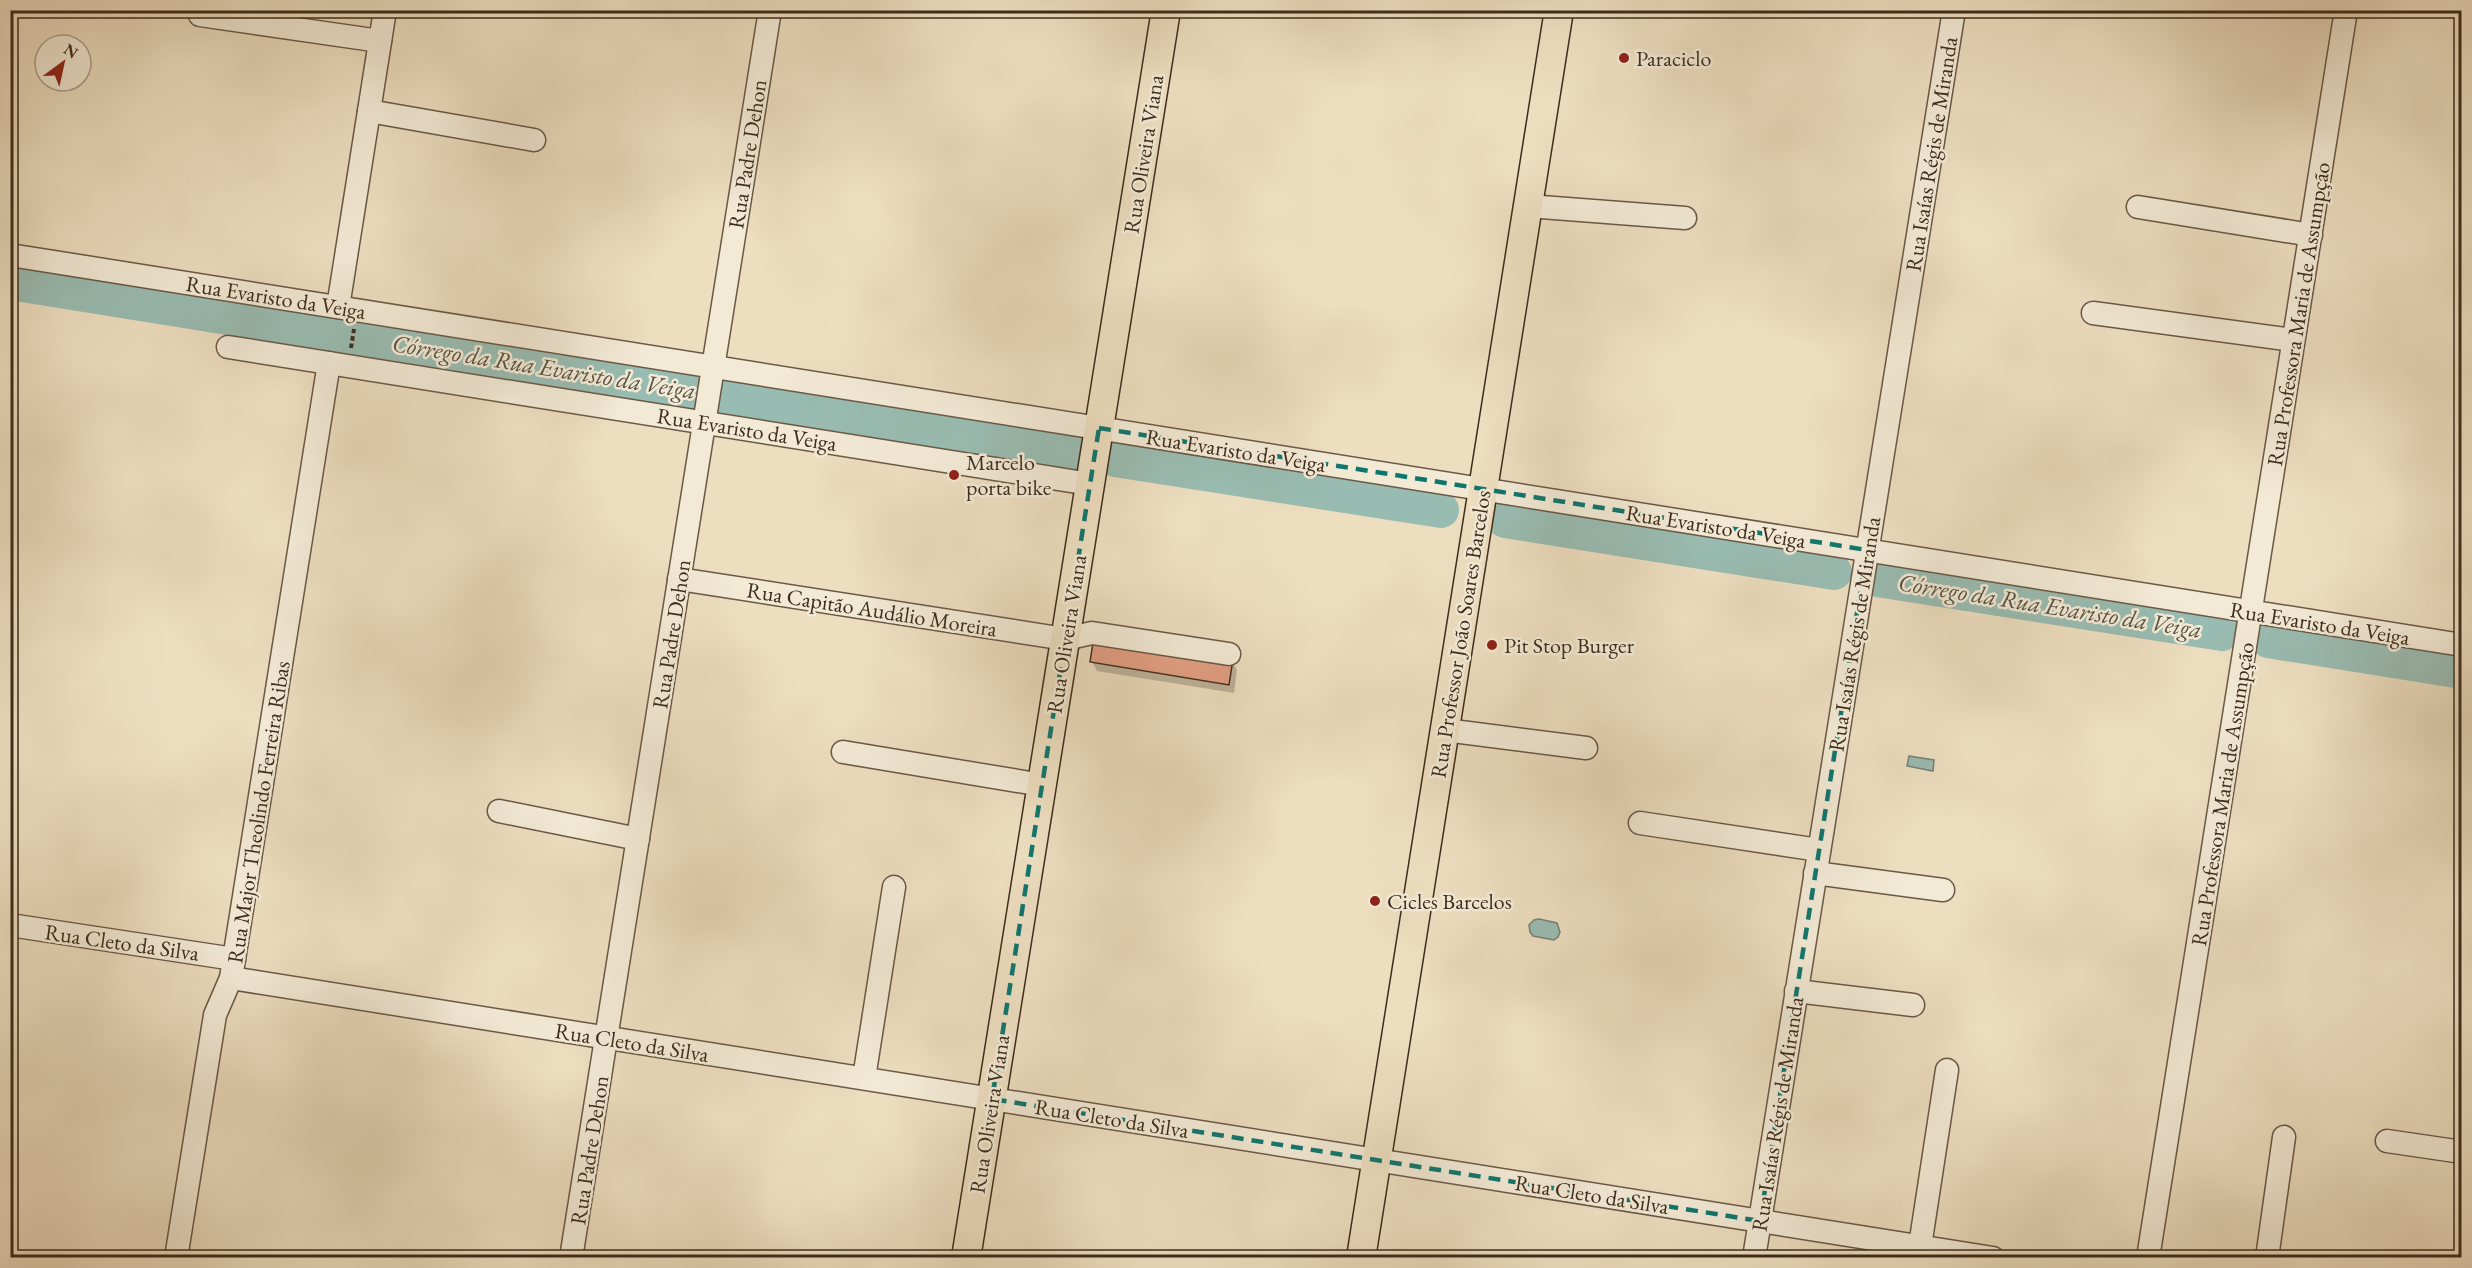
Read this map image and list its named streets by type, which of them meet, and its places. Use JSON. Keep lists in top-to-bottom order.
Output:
{
  "streets": {
    "main road": ["Rua Oliveira Viana", "Rua Professor João Soares Barcelos"],
    "street": [
      "Rua Padre Dehon",
      "Rua Isaías Régis de Miranda",
      "Rua Evaristo da Veiga",
      "Rua Professora Maria de Assumpção",
      "Rua Capitão Audálio Moreira",
      "Rua Major Theolindo Ferreira Ribas",
      "Rua Cleto da Silva"
    ]
  },
  "crossings": [
    ["Rua Padre Dehon", "Rua Evaristo da Veiga"],
    ["Rua Padre Dehon", "Rua Capitão Audálio Moreira"],
    ["Rua Padre Dehon", "Rua Cleto da Silva"],
    ["Rua Oliveira Viana", "Rua Evaristo da Veiga"],
    ["Rua Oliveira Viana", "Rua Capitão Audálio Moreira"],
    ["Rua Oliveira Viana", "Rua Cleto da Silva"],
    ["Rua Isaías Régis de Miranda", "Rua Evaristo da Veiga"],
    ["Rua Isaías Régis de Miranda", "Rua Cleto da Silva"],
    ["Rua Evaristo da Veiga", "Rua Professora Maria de Assumpção"],
    ["Rua Evaristo da Veiga", "Rua Professor João Soares Barcelos"],
    ["Rua Evaristo da Veiga", "Rua Major Theolindo Ferreira Ribas"],
    ["Rua Professor João Soares Barcelos", "Rua Cleto da Silva"],
    ["Rua Major Theolindo Ferreira Ribas", "Rua Cleto da Silva"]
  ],
  "water": ["Córrego da Rua Evaristo da Veiga"],
  "places": [
    "Paraciclo",
    "Marcelo porta bike",
    "Pit Stop Burger",
    "Cicles Barcelos"
  ],
  "north": "top right"
}
